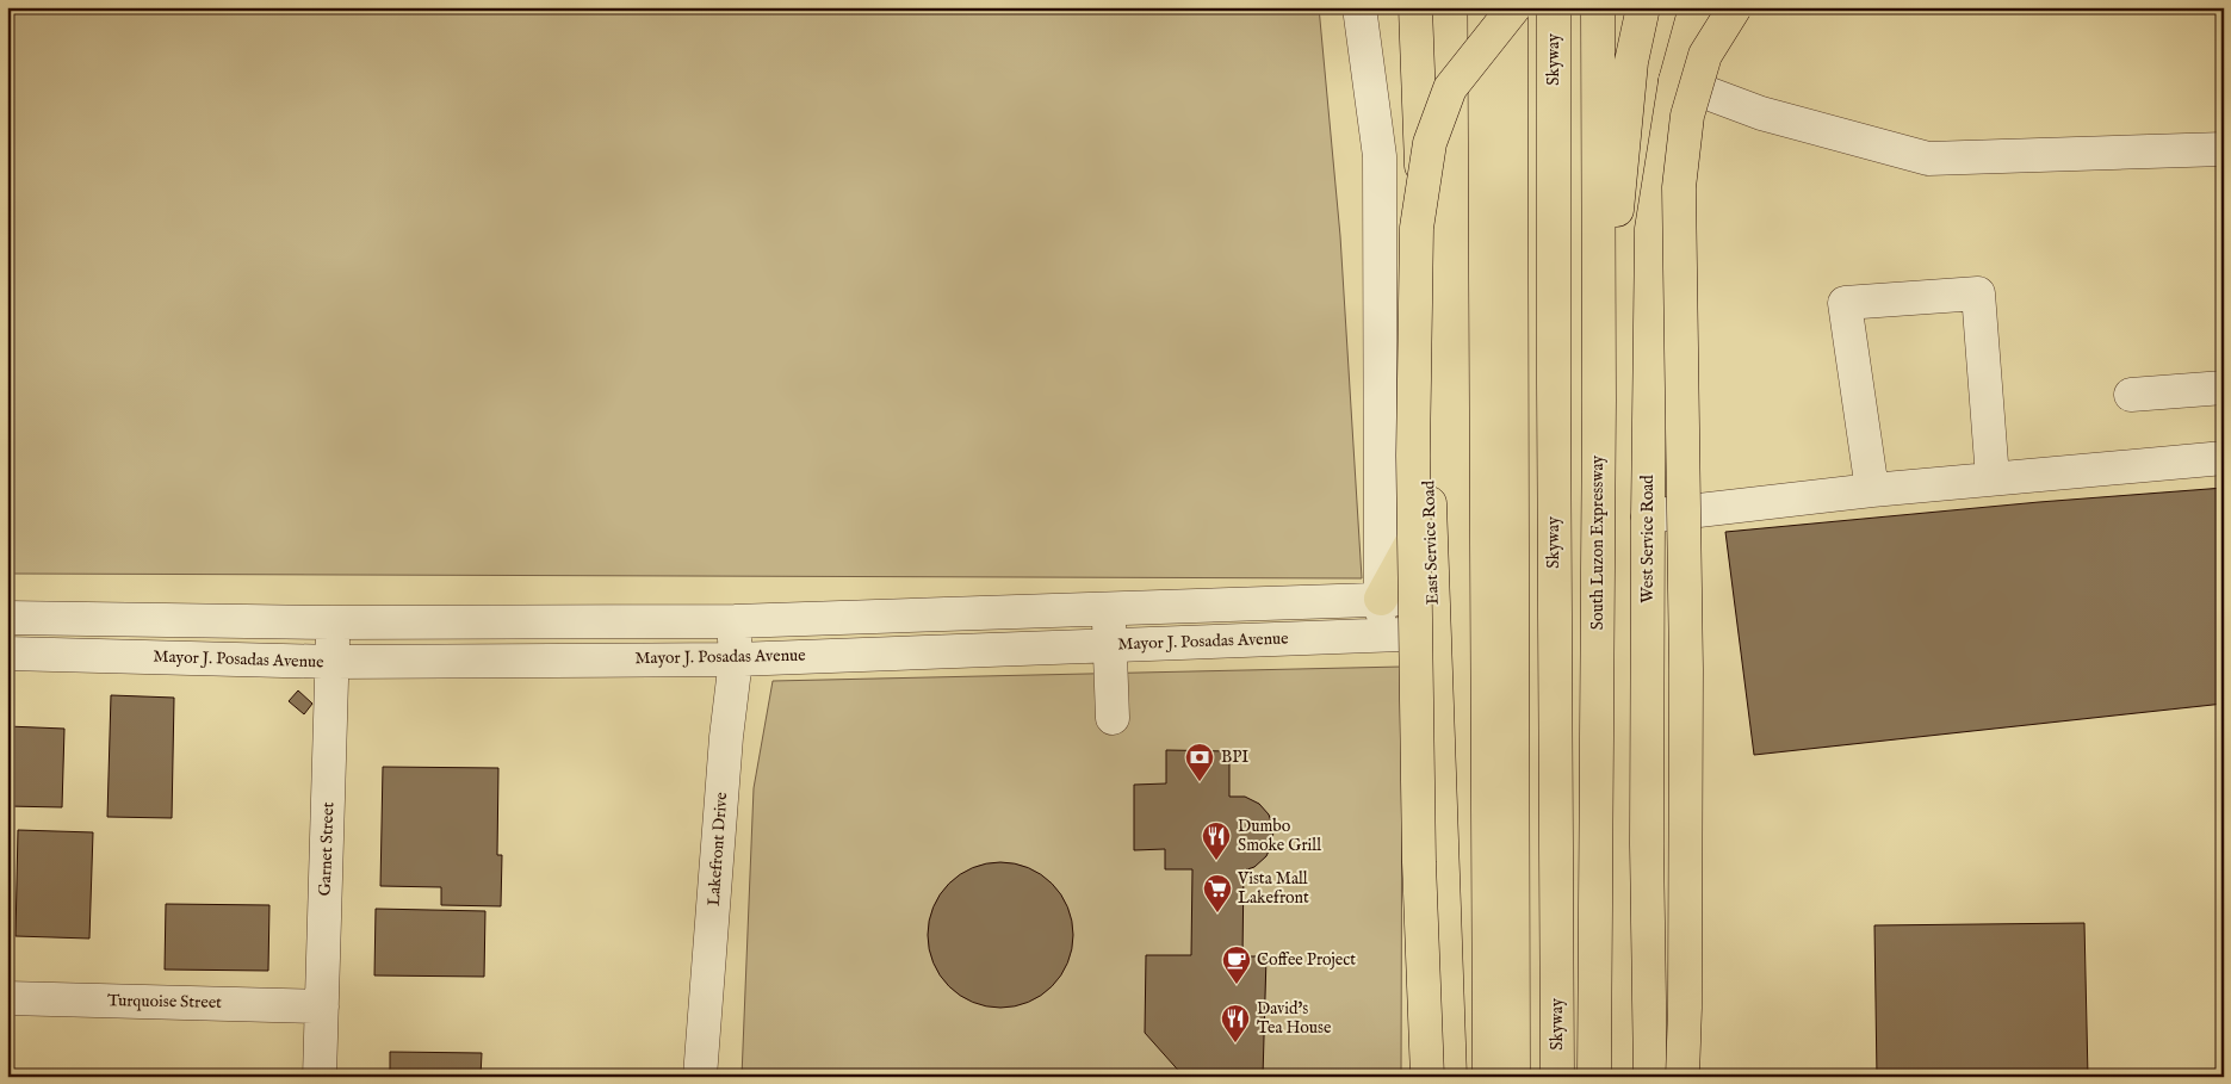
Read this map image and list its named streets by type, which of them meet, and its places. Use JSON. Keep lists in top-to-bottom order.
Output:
{
  "streets": {
    "main road": [
      "Skyway",
      "West Service Road",
      "East Service Road",
      "South Luzon Expressway"
    ],
    "street": [
      "Mayor J. Posadas Avenue",
      "Garnet Street",
      "Lakefront Drive",
      "Turquoise Street"
    ]
  },
  "crossings": [
    ["East Service Road", "Mayor J. Posadas Avenue"],
    ["Mayor J. Posadas Avenue", "Garnet Street"],
    ["Mayor J. Posadas Avenue", "Lakefront Drive"],
    ["Garnet Street", "Turquoise Street"]
  ],
  "places": {
    "bank": ["BPI"],
    "restaurant": ["Dumbo Smoke Grill", "David's Tea House"],
    "supermarket": ["Vista Mall Lakefront"],
    "cafe": ["Coffee Project"]
  }
}
